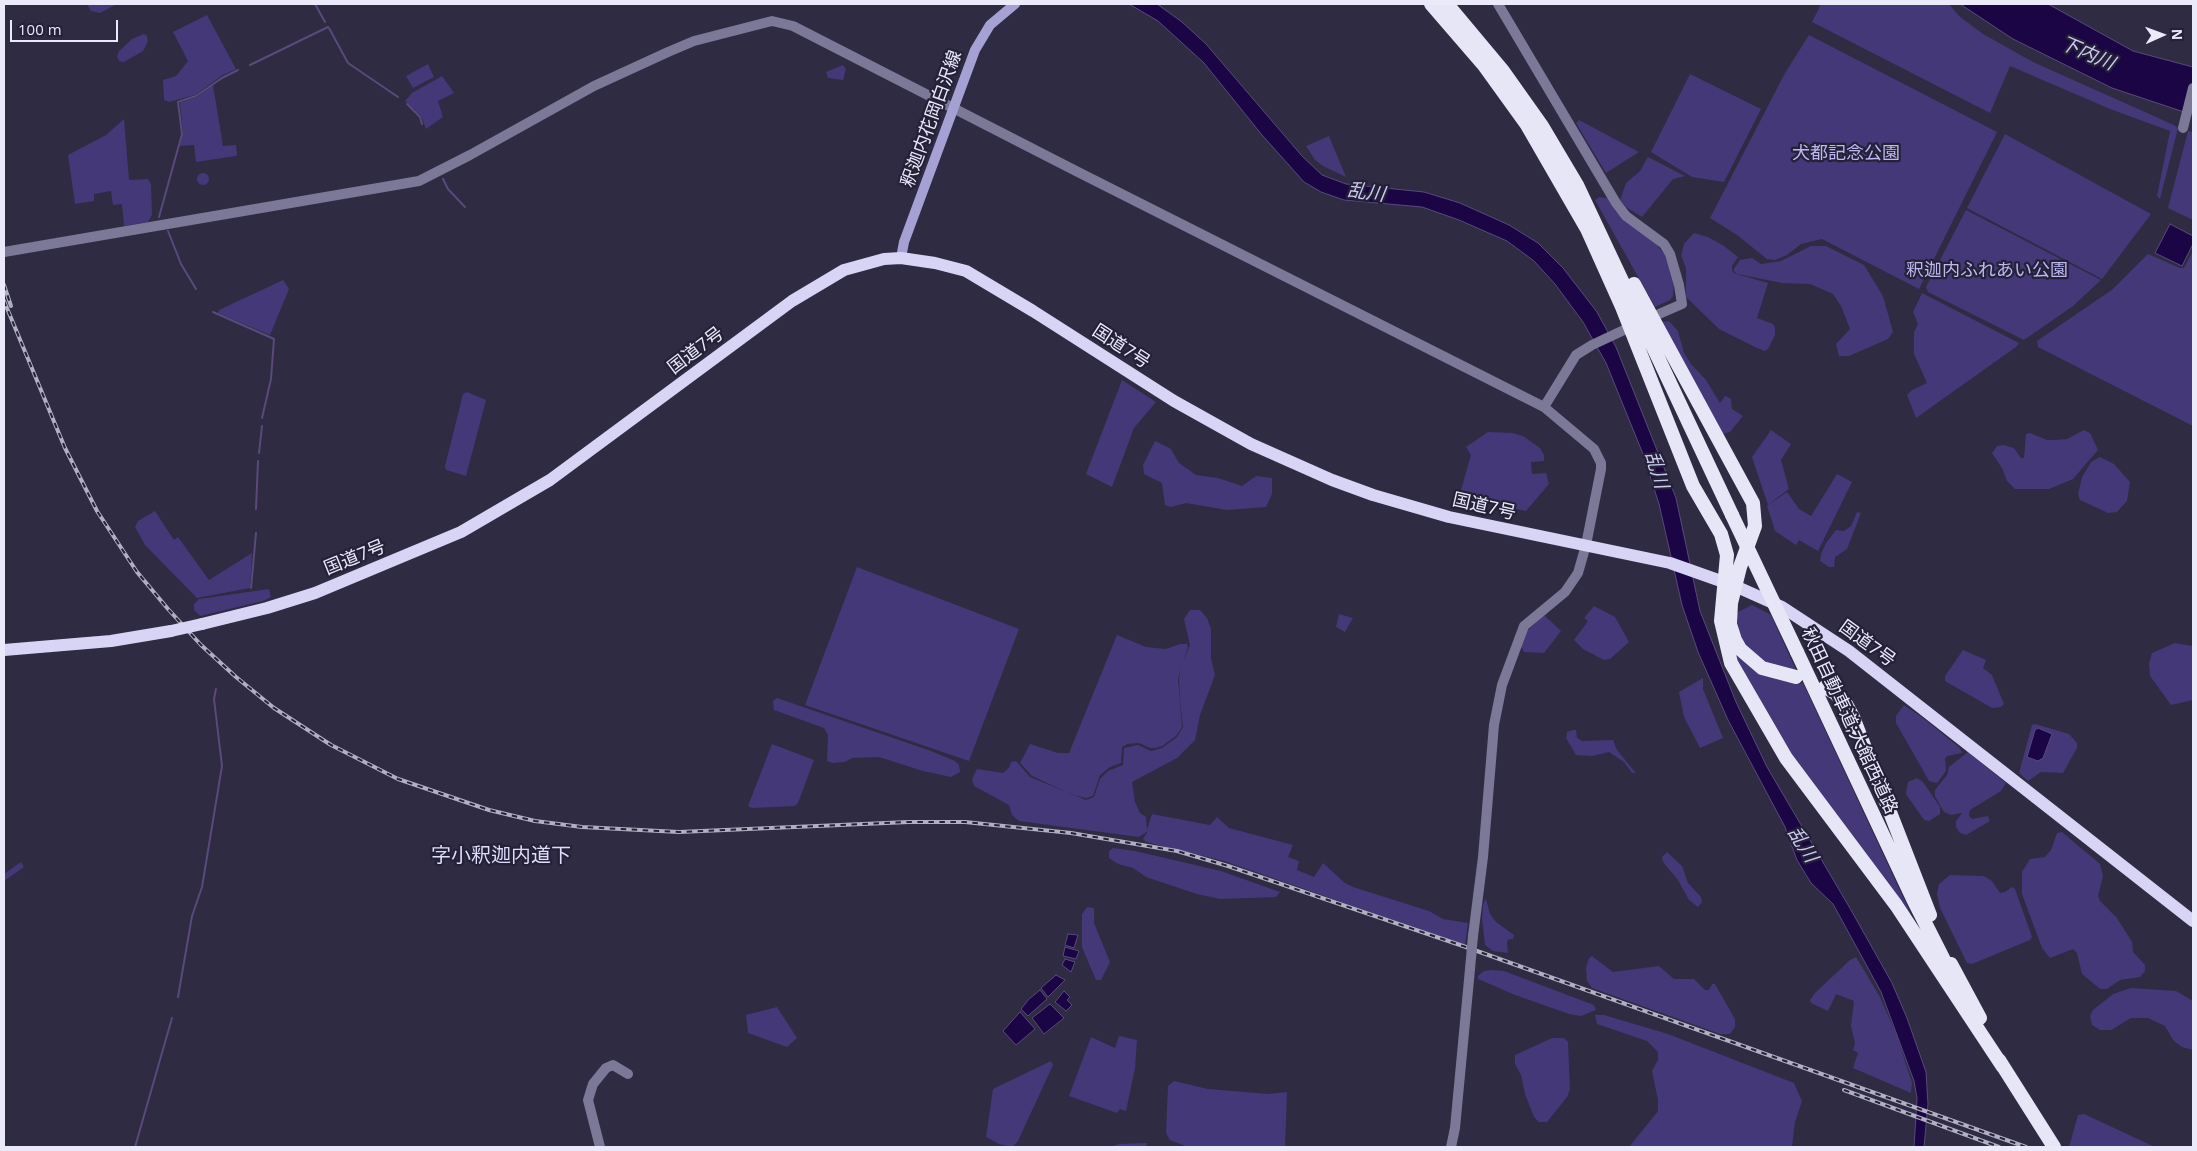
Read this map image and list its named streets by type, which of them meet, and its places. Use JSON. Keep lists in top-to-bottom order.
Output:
{
  "streets": {
    "highway": ["国道7号", "秋田自動車道;大館西道路"],
    "main road": ["釈迦内花岡白沢線"]
  },
  "crossings": [
    ["釈迦内花岡白沢線", "国道7号"]
  ],
  "districts": ["字小釈迦内道下"],
  "water": ["下内川", "乱川"],
  "parks": ["犬都記念公園", "釈迦内ふれあい公園"],
  "scale_bar": "100 m",
  "north": "right"
}
